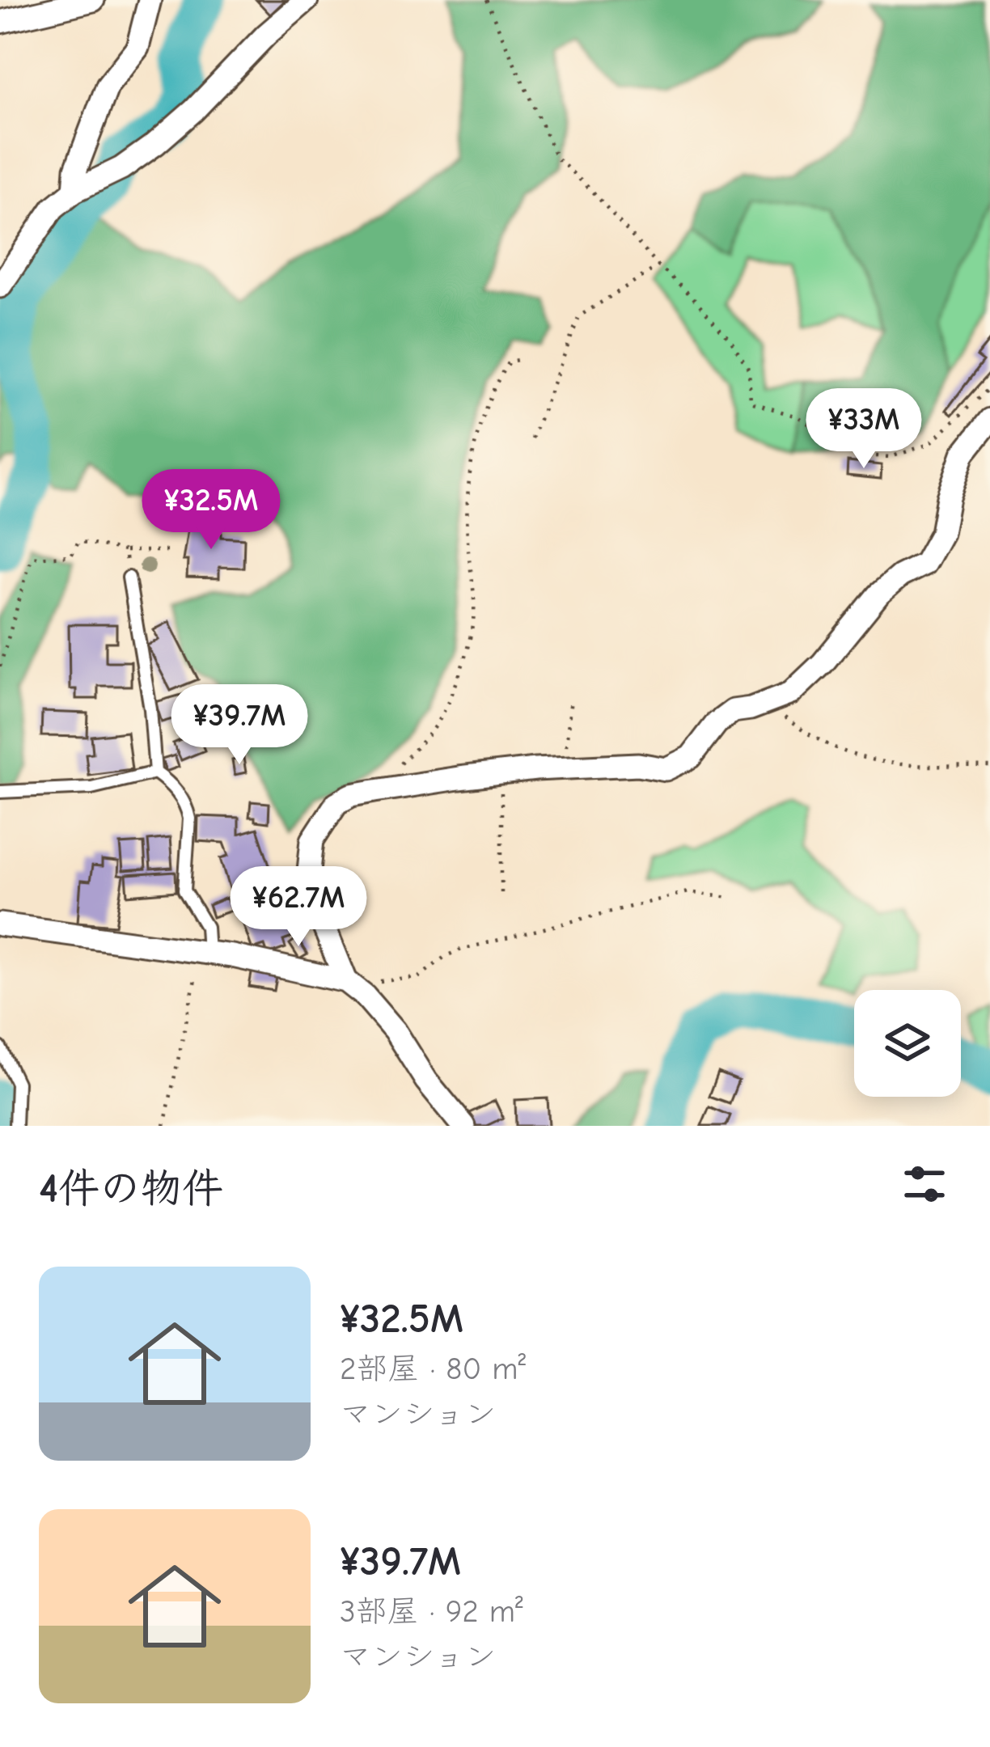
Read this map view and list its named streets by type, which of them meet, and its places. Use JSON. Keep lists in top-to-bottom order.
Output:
{
  "page": {
    "price": [
      "¥33M",
      "¥32.5M",
      "¥39.7M",
      "¥62.7M"
    ],
    "heading": "4件の物件",
    "list": [
      {
        "name": "¥32.5M",
        "note": "2部屋 · 80 m² · マンション"
      },
      {
        "name": "¥39.7M",
        "note": "3部屋 · 92 m² · マンション"
      }
    ]
  }
}
